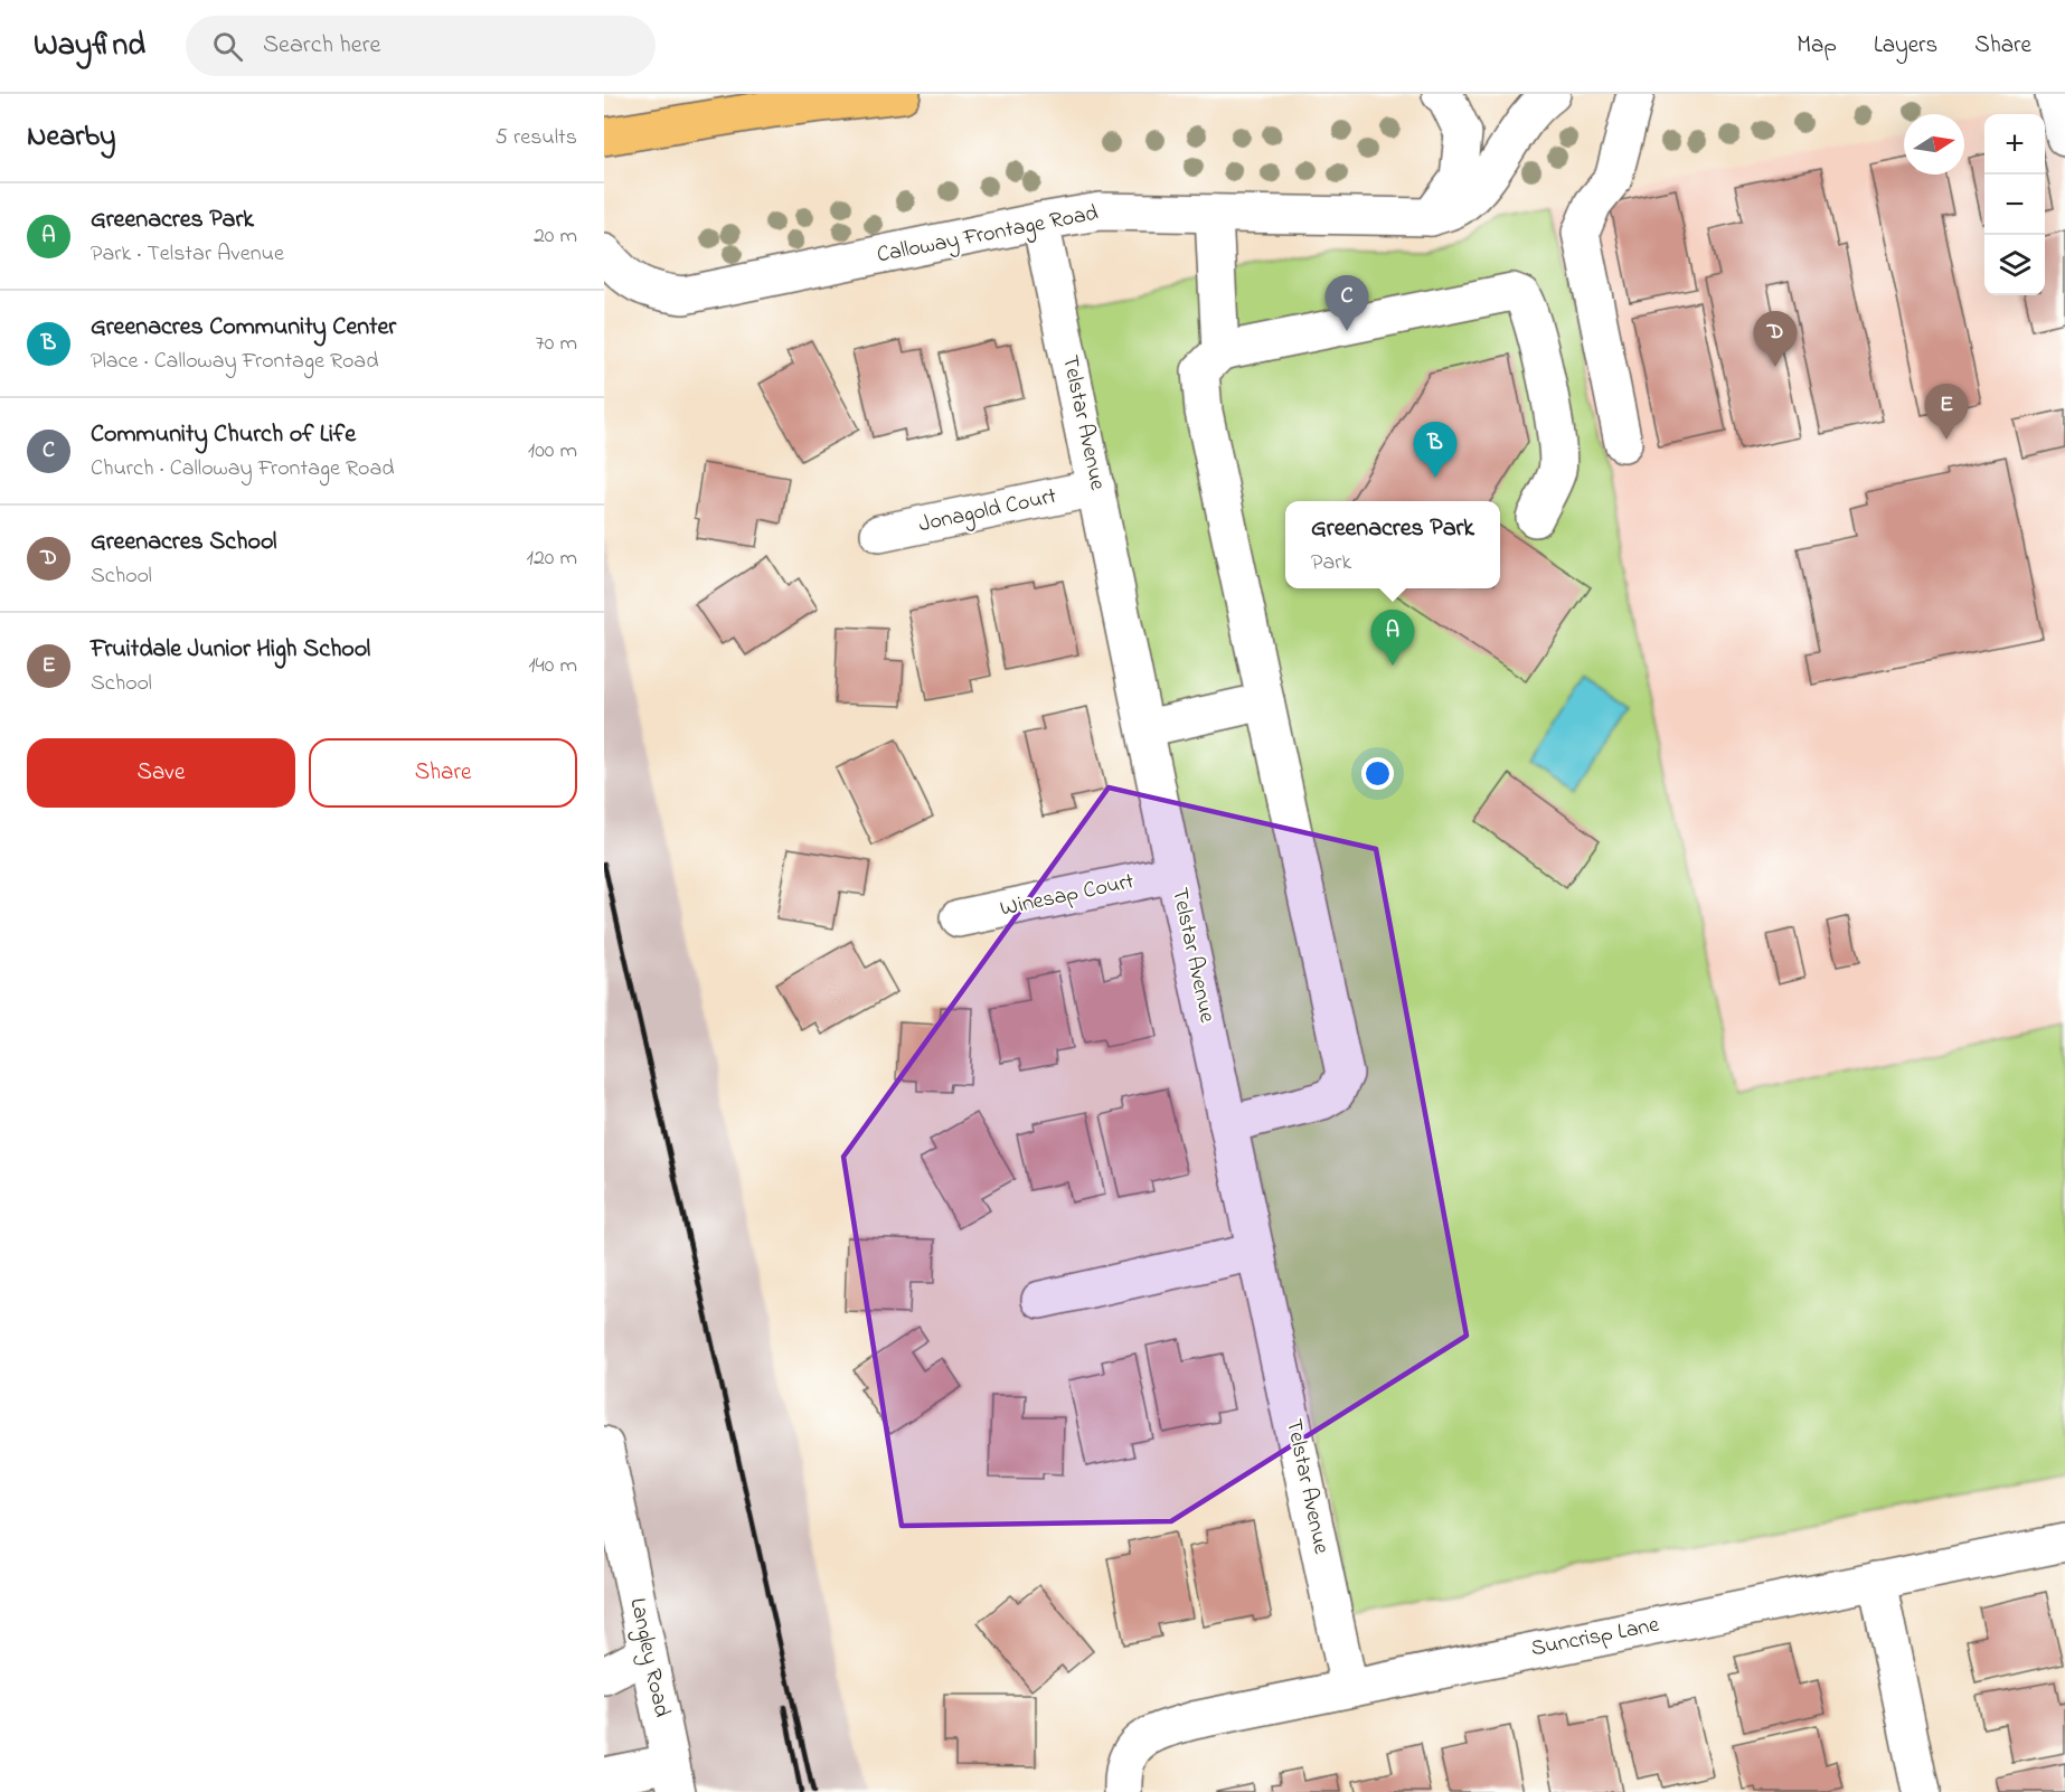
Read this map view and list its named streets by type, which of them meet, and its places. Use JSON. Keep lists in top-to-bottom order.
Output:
{
  "streets": {
    "street": [
      "Calloway Frontage Road",
      "Telstar Avenue",
      "Jonagold Court",
      "Winesap Court",
      "Suncrisp Lane",
      "Langley Road"
    ]
  },
  "crossings": [
    ["Calloway Frontage Road", "Telstar Avenue"],
    ["Telstar Avenue", "Jonagold Court"],
    ["Telstar Avenue", "Winesap Court"],
    ["Telstar Avenue", "Suncrisp Lane"]
  ],
  "north": "right",
  "page": {
    "header": "Wayfind",
    "search": "Search here",
    "nav": ["Map", "Layers", "Share"],
    "heading": ["Nearby", "5 results"],
    "map_buttons": ["+", "−"],
    "list": [
      {
        "mark": "A",
        "name": "Greenacres Park",
        "note": "Park · Telstar Avenue",
        "value": "20 m"
      },
      {
        "mark": "B",
        "name": "Greenacres Community Center",
        "note": "Place · Calloway Frontage Road",
        "value": "70 m"
      },
      {
        "mark": "C",
        "name": "Community Church of Life",
        "note": "Church · Calloway Frontage Road",
        "value": "100 m"
      },
      {
        "mark": "D",
        "name": "Greenacres School",
        "note": "School",
        "value": "120 m"
      },
      {
        "mark": "E",
        "name": "Fruitdale Junior High School",
        "note": "School",
        "value": "140 m"
      }
    ],
    "pins": [
      "C",
      "D",
      "E",
      "B",
      "A"
    ],
    "popup": ["Greenacres Park", "Park"],
    "buttons": ["Save", "Share"]
  }
}
